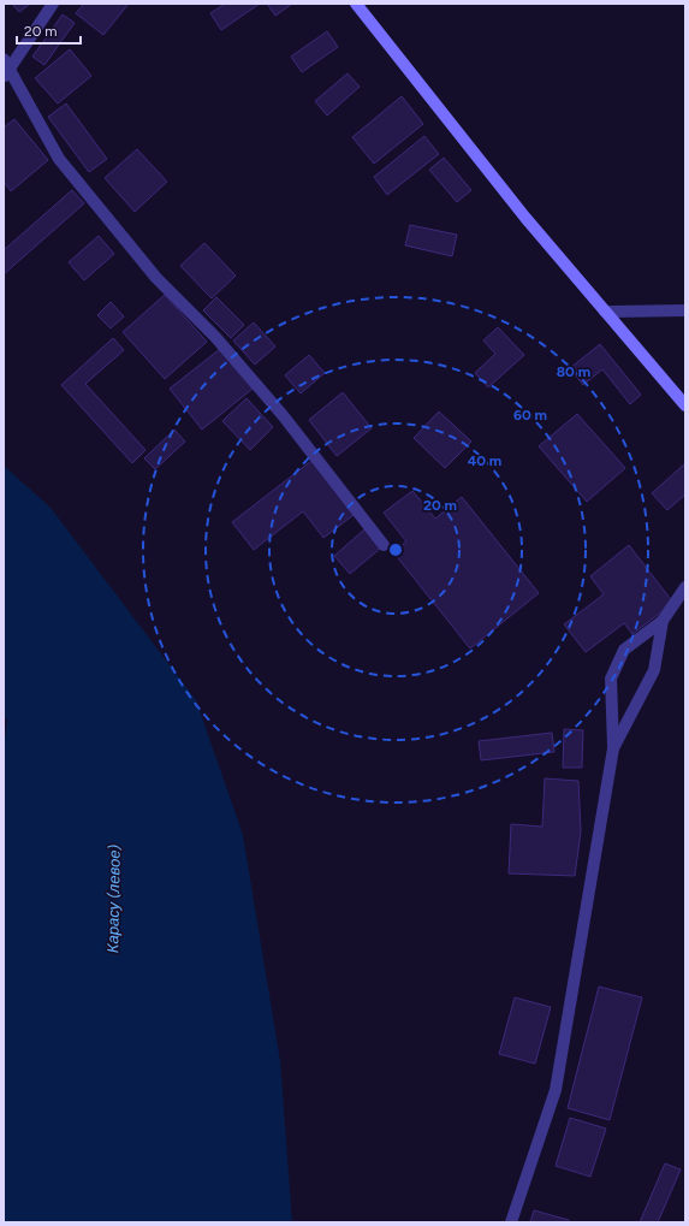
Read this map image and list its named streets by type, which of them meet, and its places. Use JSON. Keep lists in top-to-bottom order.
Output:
{
  "water": ["Карасу (левое)"],
  "scale_bar": "20 m",
  "rings": [
    "80 m",
    "60 m",
    "40 m",
    "20 m"
  ]
}
